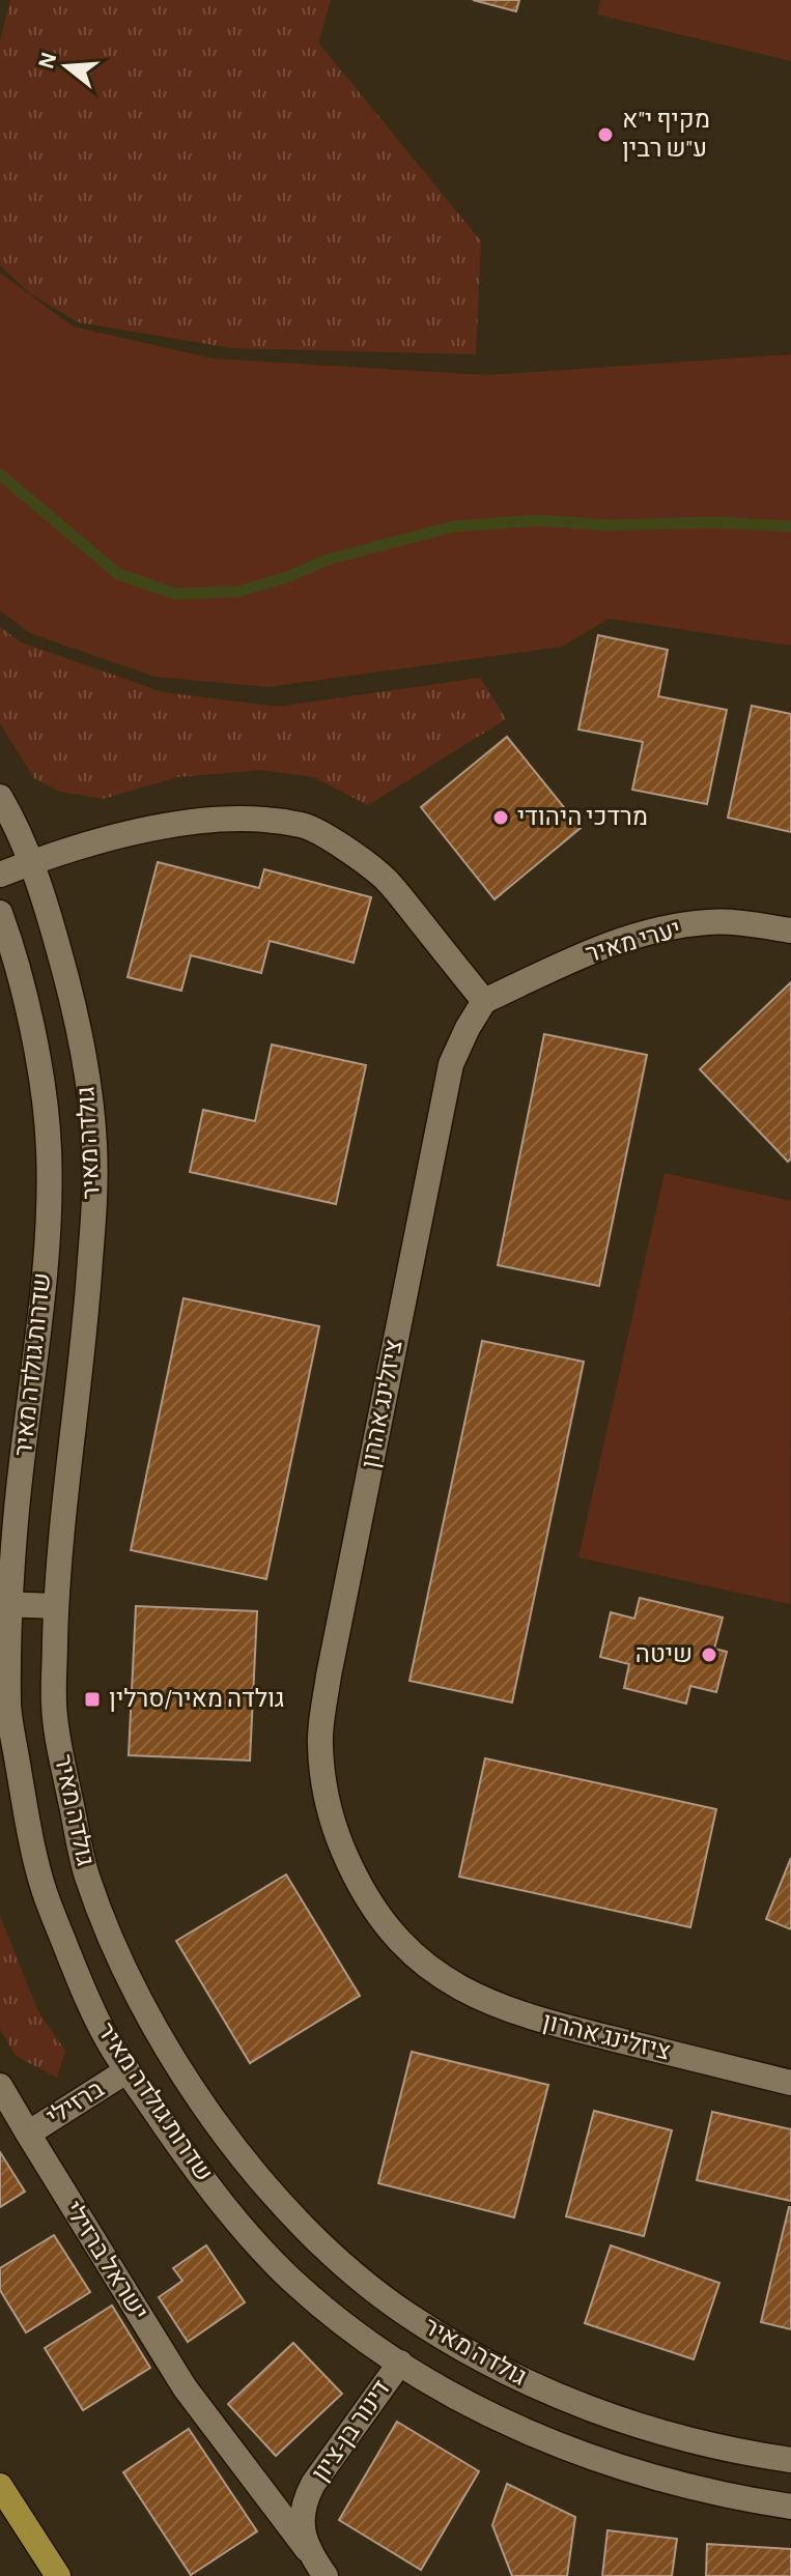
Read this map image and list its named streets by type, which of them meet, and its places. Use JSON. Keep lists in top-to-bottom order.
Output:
{
  "streets": {
    "street": [
      "יערי מאיר",
      "גולדה מאיר",
      "שדרות גולדה מאיר",
      "ציזלינג אהרון",
      "ברזילי",
      "ישראל ברזילי",
      "דינור בן-ציון"
    ]
  },
  "crossings": [
    ["יערי מאיר", "ציזלינג אהרון"],
    ["שדרות גולדה מאיר", "ברזילי"],
    ["שדרות גולדה מאיר", "דינור בן-ציון"],
    ["ברזילי", "ישראל ברזילי"],
    ["ישראל ברזילי", "דינור בן-ציון"]
  ],
  "places": {
    "other": ["מקיף י\"א ע\"ש רבין", "מרדכי היהודי", "שיטה"],
    "transit": ["גולדה מאיר/סרלין"]
  },
  "north": "left"
}
